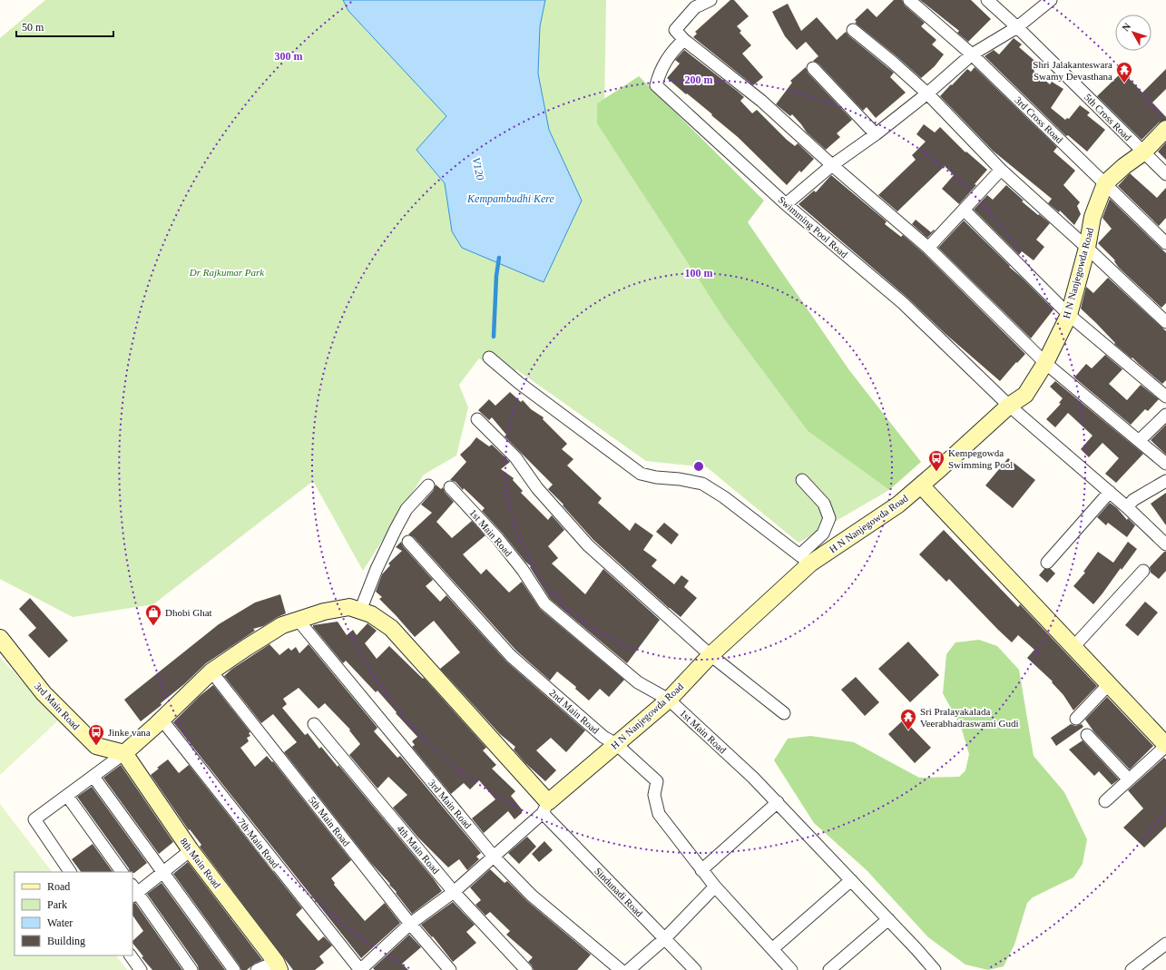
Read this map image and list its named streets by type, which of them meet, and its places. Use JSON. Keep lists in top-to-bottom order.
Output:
{
  "streets": {
    "street": [
      "5th Cross Road",
      "3rd Cross Road",
      "Swimming Pool Road",
      "H N Nanjegowda Road",
      "1st Main Road",
      "3rd Main Road",
      "2nd Main Road",
      "5th Main Road",
      "7th Main Road",
      "4th Main Road",
      "8th Main Road",
      "Sindunadi Road"
    ]
  },
  "crossings": [
    ["5th Cross Road", "H N Nanjegowda Road"],
    ["3rd Cross Road", "H N Nanjegowda Road"],
    ["Swimming Pool Road", "H N Nanjegowda Road"],
    ["H N Nanjegowda Road", "1st Main Road"],
    ["H N Nanjegowda Road", "2nd Main Road"],
    ["H N Nanjegowda Road", "Sindunadi Road"],
    ["3rd Main Road", "8th Main Road"]
  ],
  "water": ["V120", "Kempambudhi Kere"],
  "parks": ["Dr Rajkumar Park"],
  "places": {
    "temple": ["Shri Jalakanteswara Swamy Devasthana", "Sri Pralayakalada Veerabhadraswami Gudi"],
    "bus stop": ["Kempegowda Swimming Pool", "Jinke vana"],
    "shop": ["Dhobi Ghat"]
  },
  "legend": [
    "Road",
    "Park",
    "Water",
    "Building"
  ],
  "scale_bar": "50 m",
  "north": "top left",
  "rings": ["300 m", "200 m", "100 m"]
}
